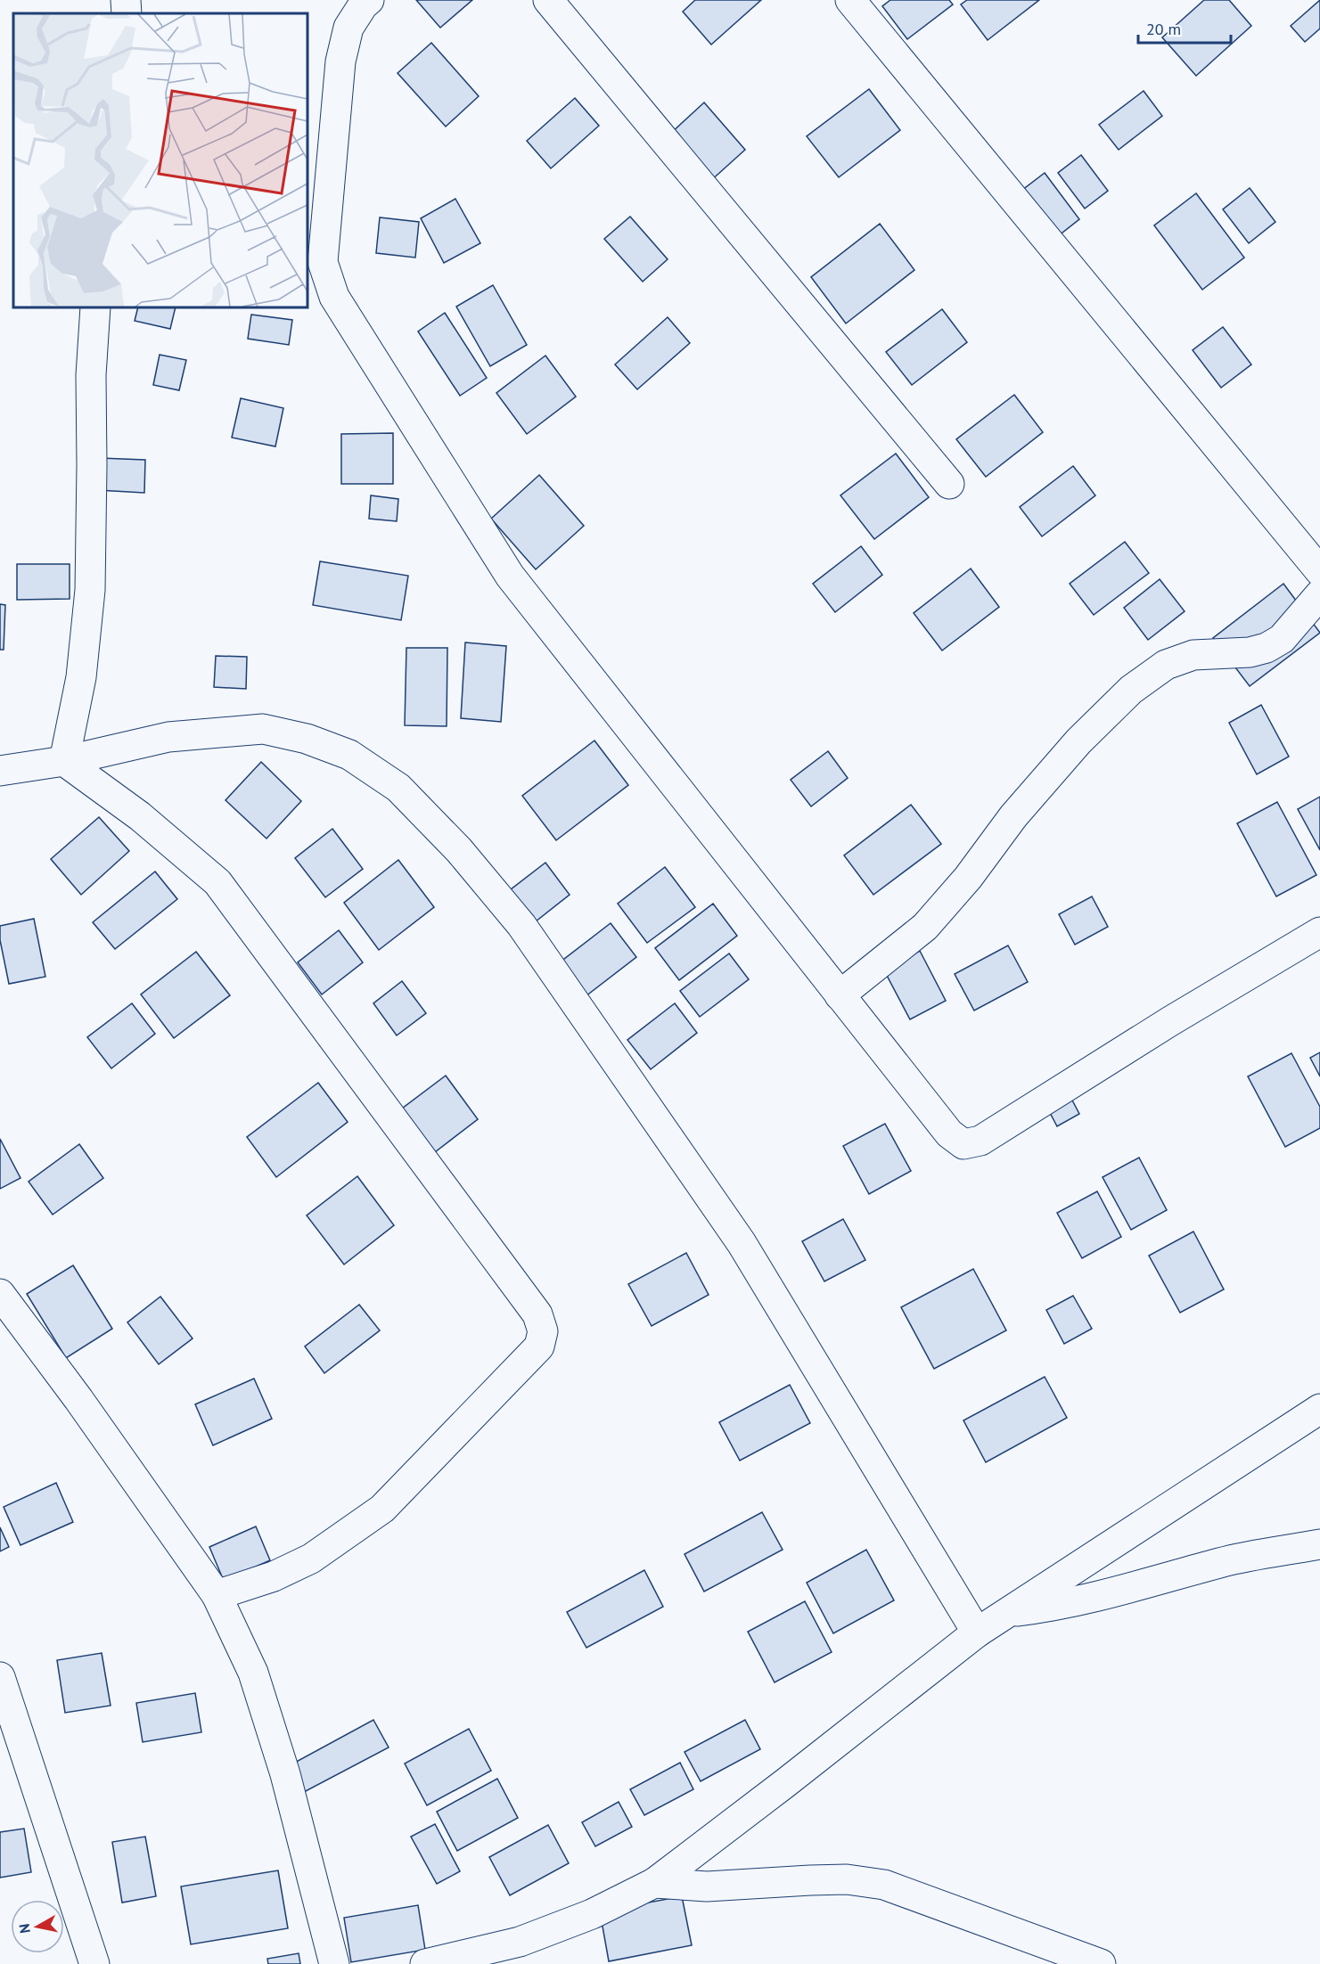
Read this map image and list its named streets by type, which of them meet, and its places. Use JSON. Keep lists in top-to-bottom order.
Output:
{
  "scale_bar": "20 m",
  "north": "left"
}
